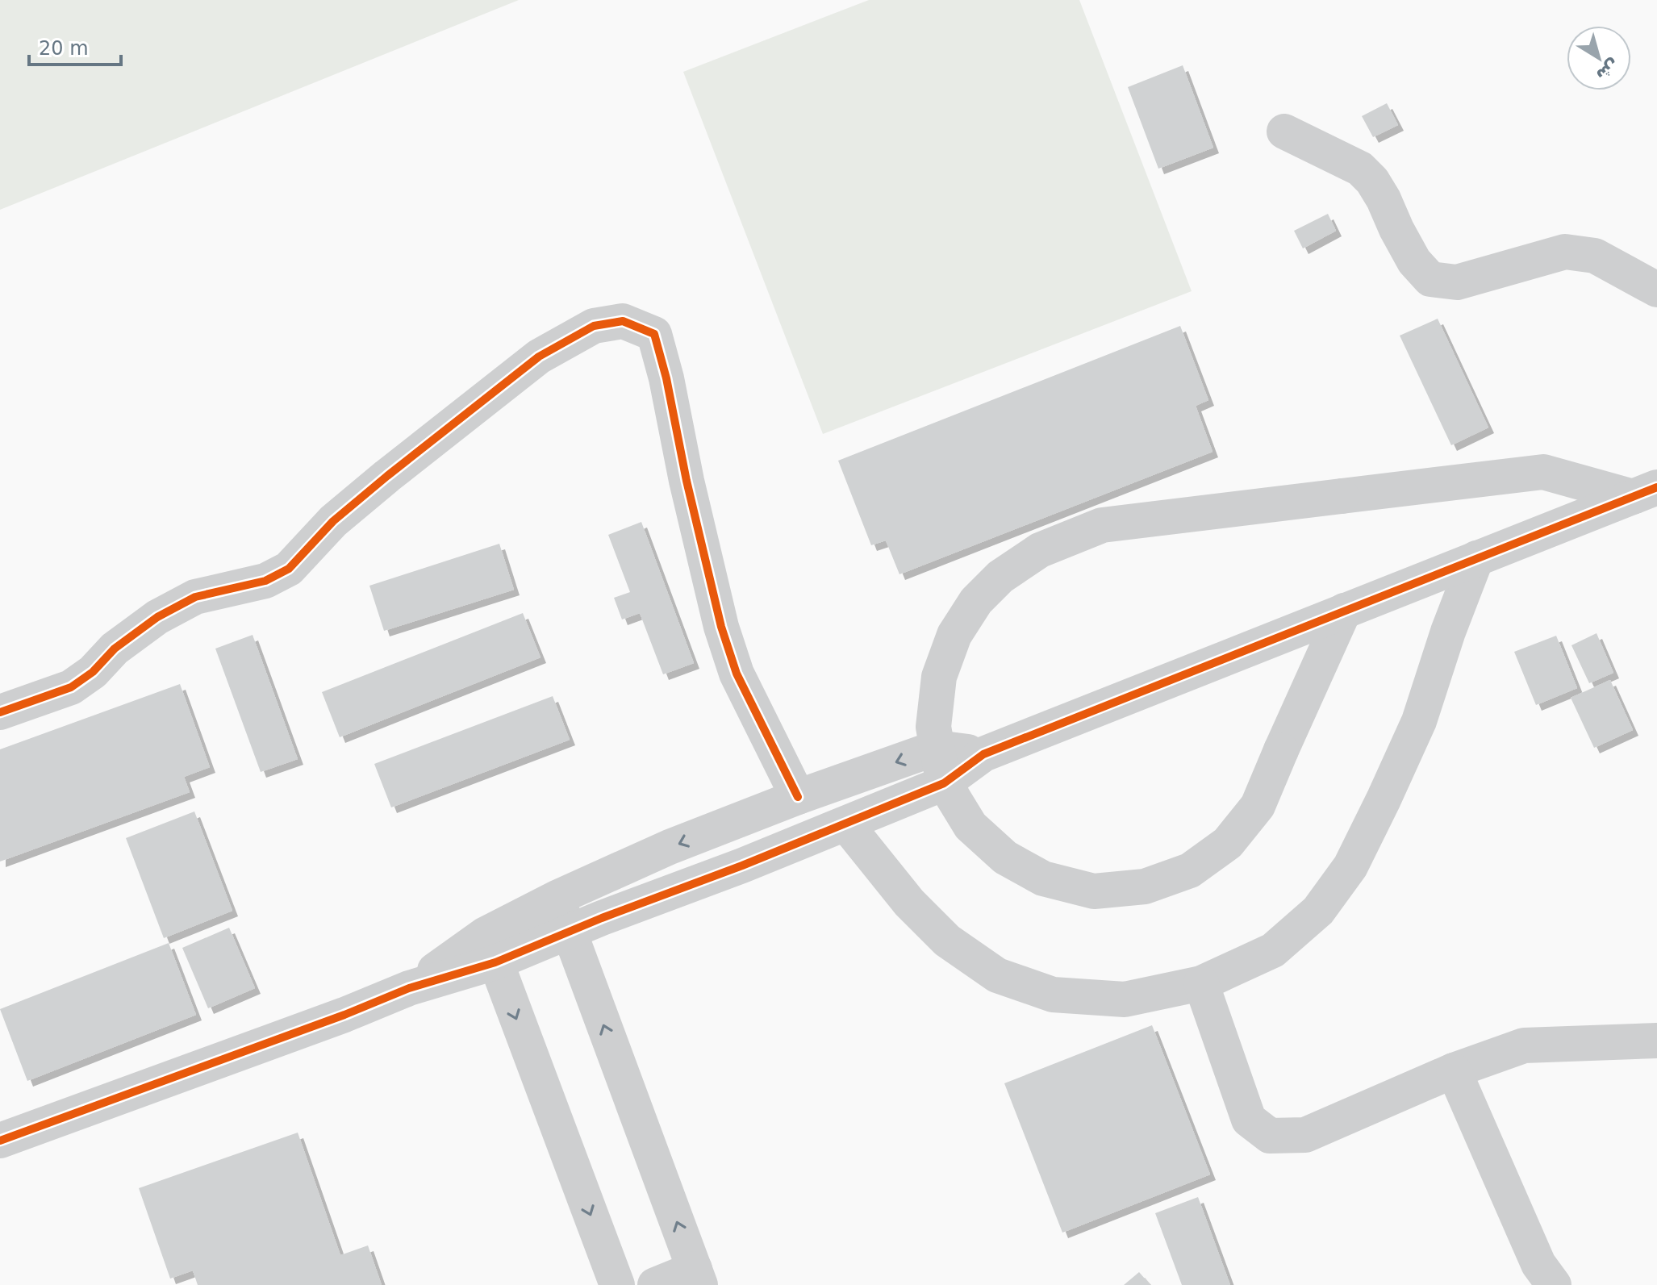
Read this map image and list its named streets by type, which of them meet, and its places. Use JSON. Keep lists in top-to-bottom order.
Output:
{
  "scale_bar": "20 m",
  "north": "bottom right"
}
